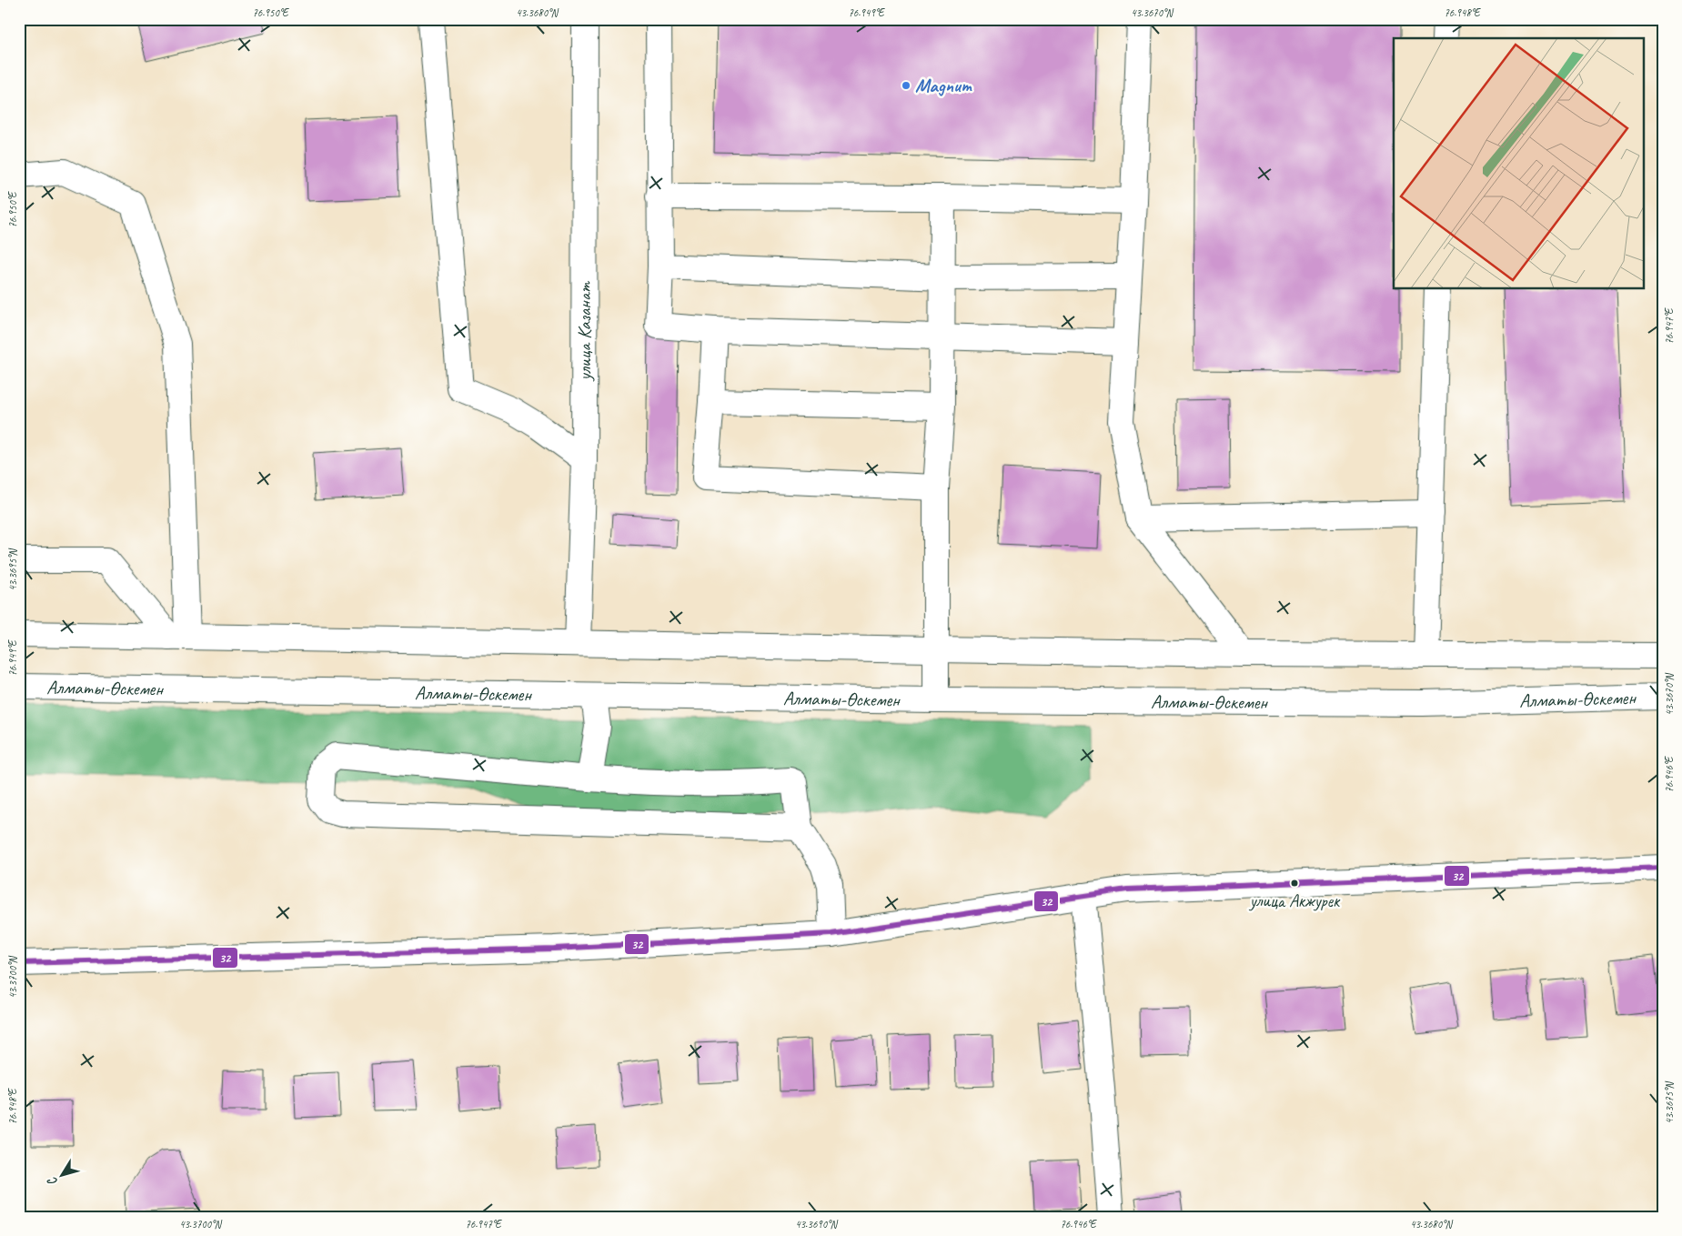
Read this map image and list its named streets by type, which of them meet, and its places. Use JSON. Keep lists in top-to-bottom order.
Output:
{
  "streets": {
    "main road": ["улица Казанат", "Алматы-Өскемен"]
  },
  "places": ["Magnum", "улица Акжурек"],
  "lines": ["transit line 32"],
  "north": "bottom left",
  "coordinates": [
    "76.950°E",
    "43.3680°N",
    "76.949°E",
    "43.3670°N",
    "76.948°E",
    "76.947°E",
    "43.3695°N",
    "76.946°E",
    "43.3700°N",
    "43.3675°N",
    "43.3690°N"
  ]
}
